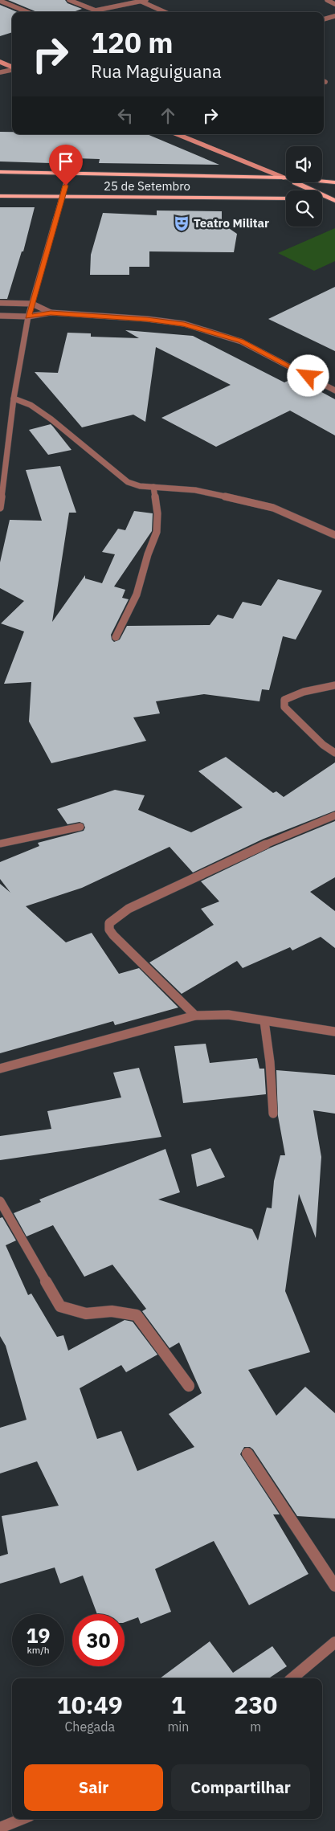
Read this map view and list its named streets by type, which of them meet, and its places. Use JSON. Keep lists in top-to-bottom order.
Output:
{
  "streets": {
    "main road": ["25 de Setembro"]
  },
  "places": {
    "theatre": ["Teatro Militar"]
  },
  "page": {
    "turn": ["120 m", "Rua Maguiguana"],
    "speed": "19 km/h",
    "limit": "30",
    "eta": [
      "10:49",
      "Chegada",
      "1",
      "min",
      "230",
      "m"
    ],
    "buttons": ["Sair", "Compartilhar"]
  }
}
